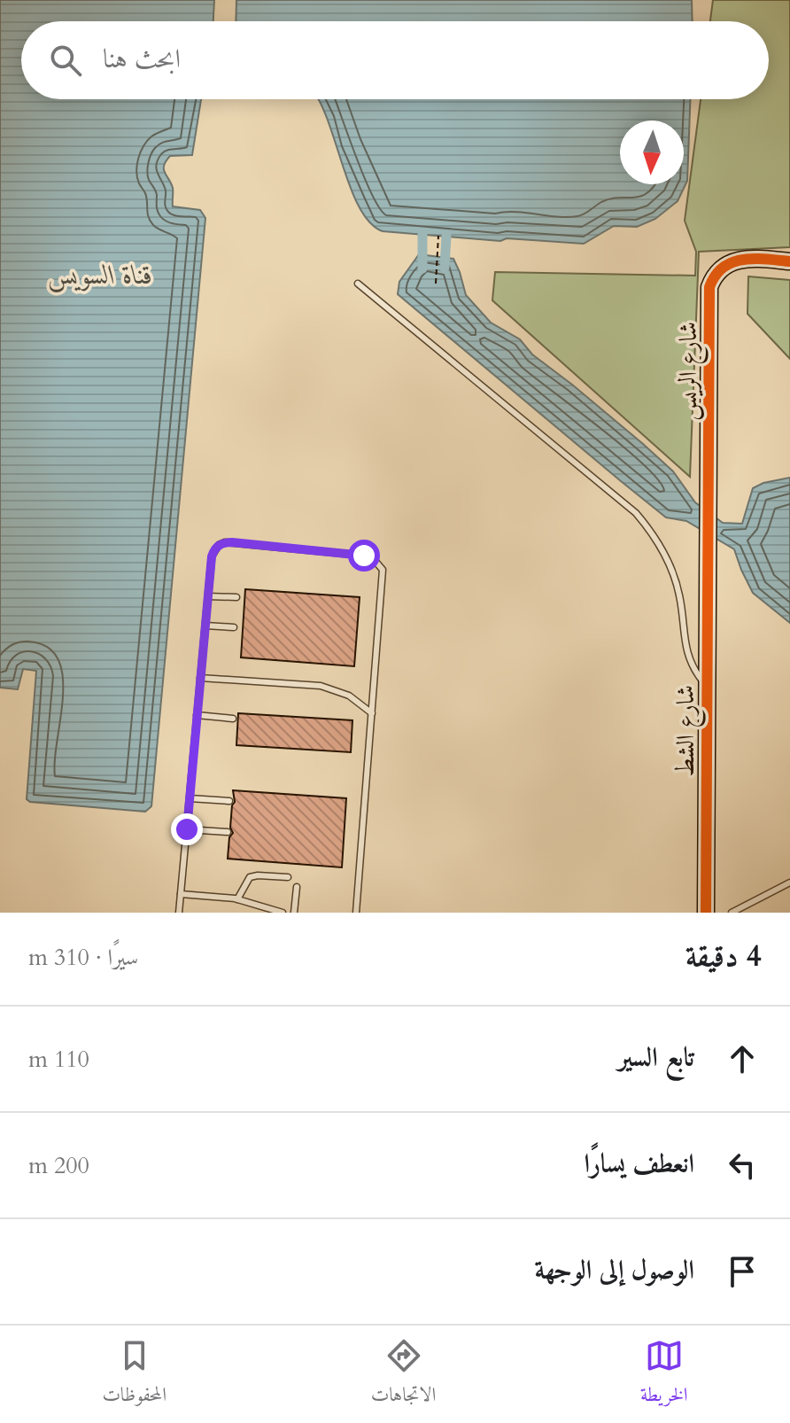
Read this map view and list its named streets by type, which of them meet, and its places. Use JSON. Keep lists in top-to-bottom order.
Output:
{
  "streets": {
    "street": ["شارع الريس", "شارع الشط"]
  },
  "crossings": [
    ["شارع الريس", "شارع الشط"]
  ],
  "water": ["قناة السويس"],
  "north": "bottom",
  "page": {
    "search": "ابحث هنا",
    "heading": ["4 دقيقة", "سيرًا · 310 m"],
    "list": [
      ["تابع السير", "110 m"],
      ["انعطف يسارًا", "200 m"],
      "الوصول إلى الوجهة"
    ],
    "nav": ["الخريطة", "الاتجاهات", "المحفوظات"]
  }
}
